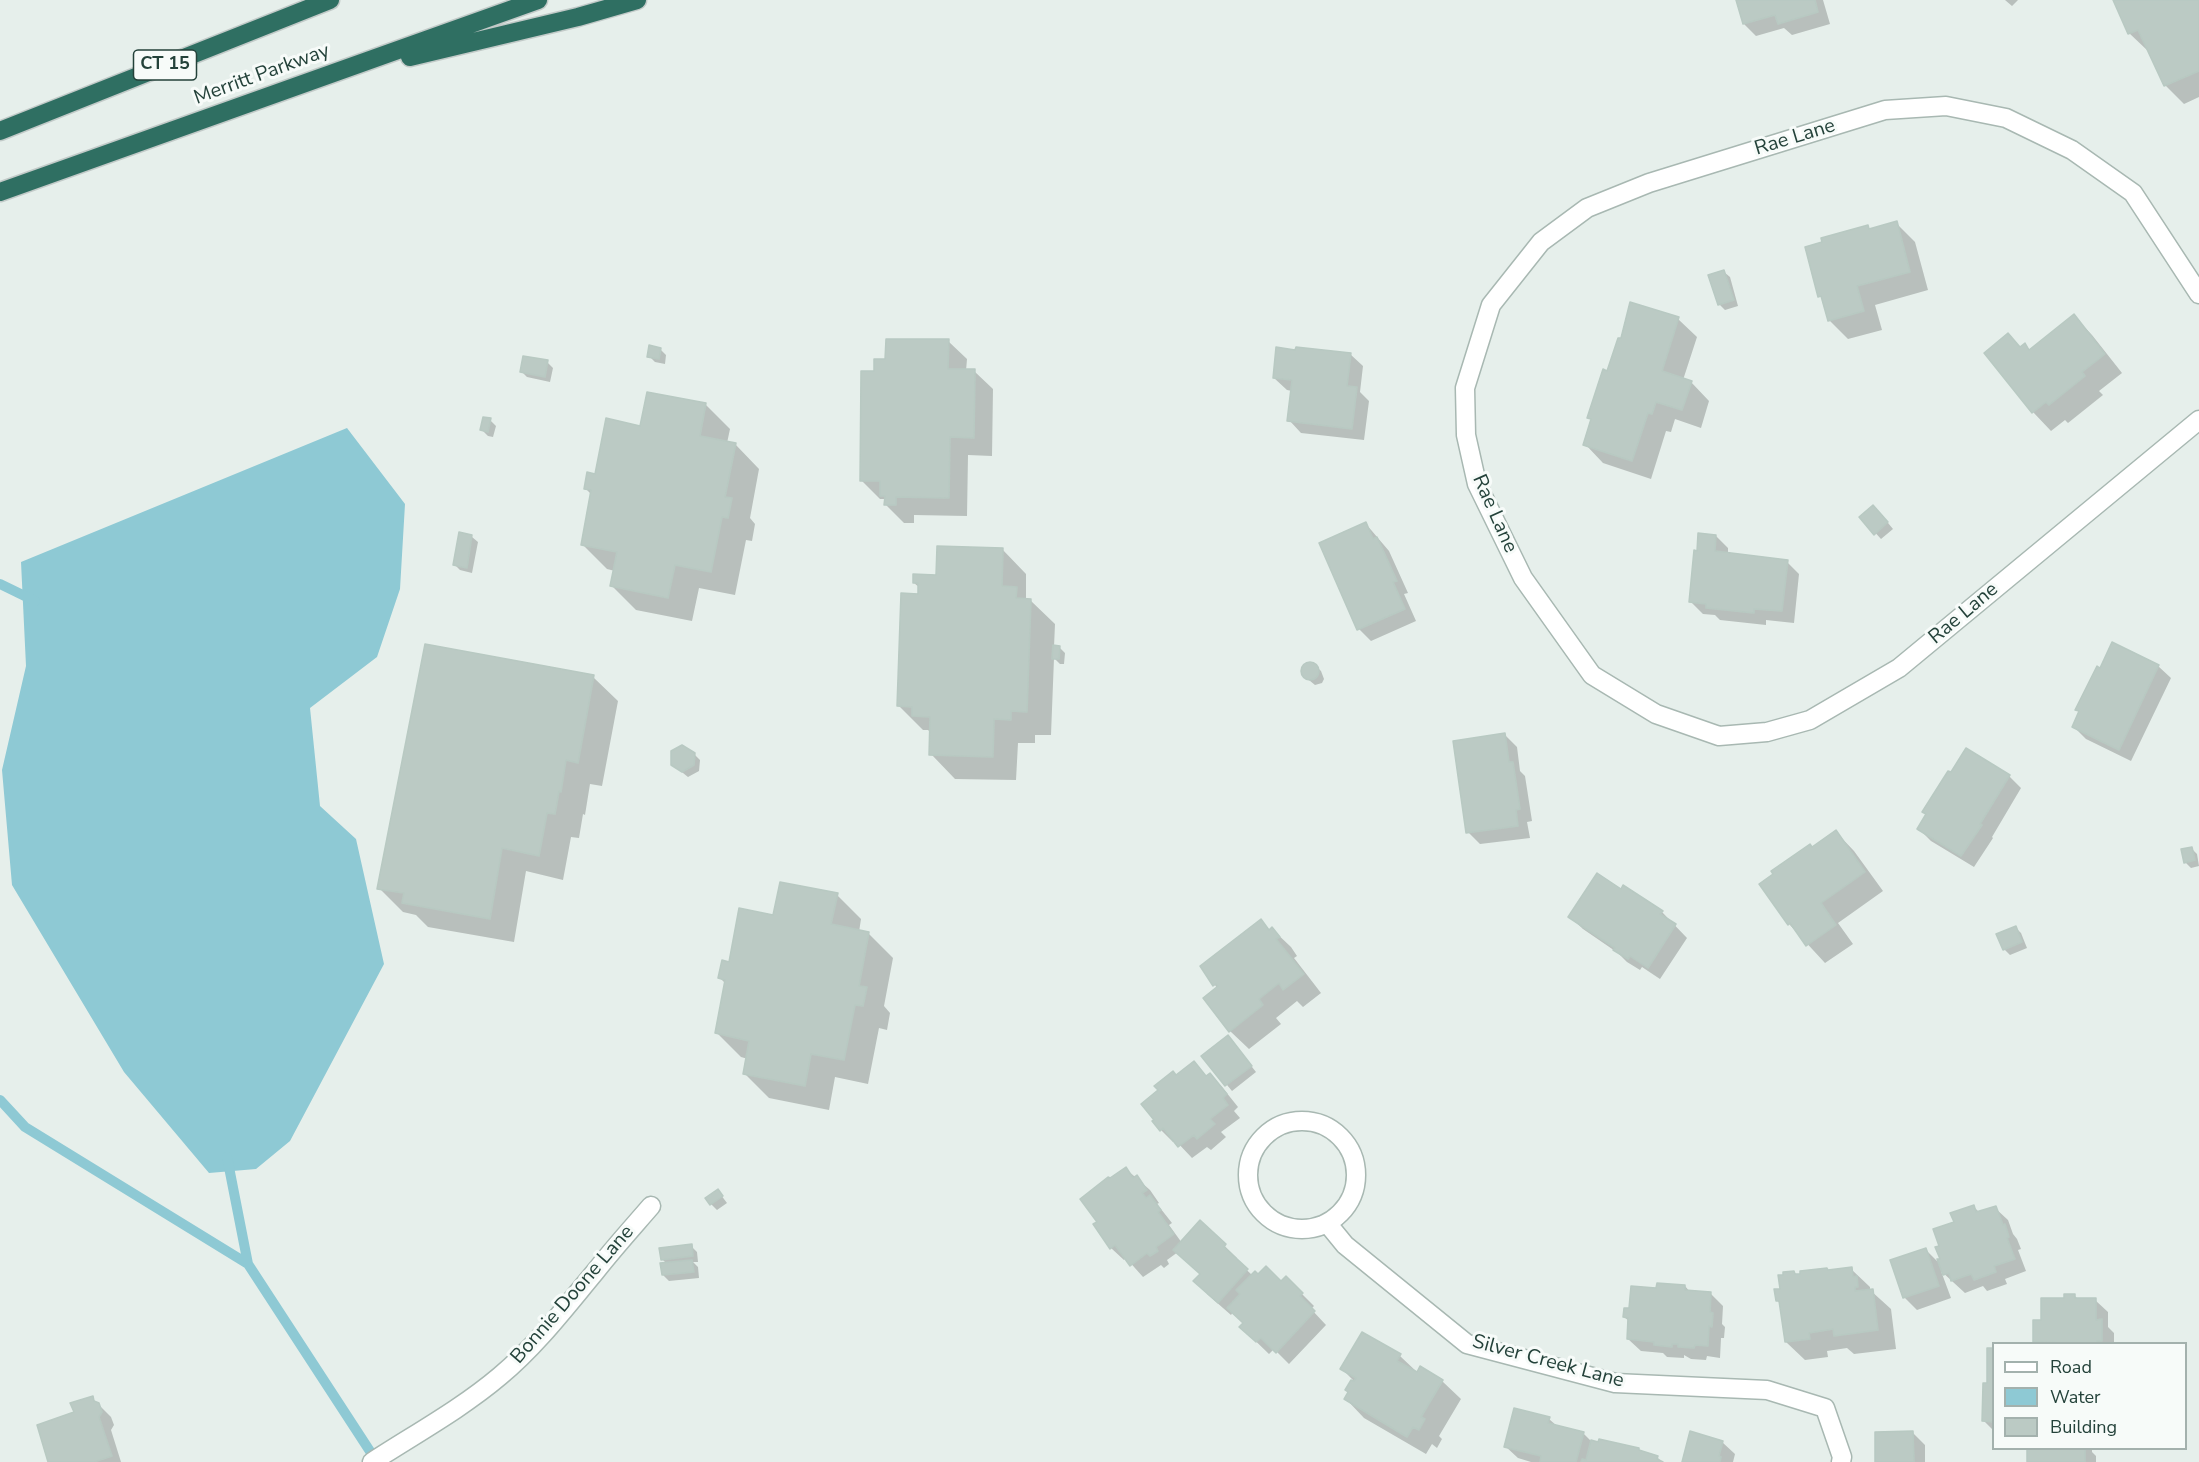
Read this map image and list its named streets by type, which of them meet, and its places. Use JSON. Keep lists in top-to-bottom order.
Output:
{
  "streets": {
    "highway": ["CT 15", "Merritt Parkway"],
    "street": ["Rae Lane", "Bonnie Doone Lane", "Silver Creek Lane"]
  },
  "legend": ["Road", "Water", "Building"]
}
